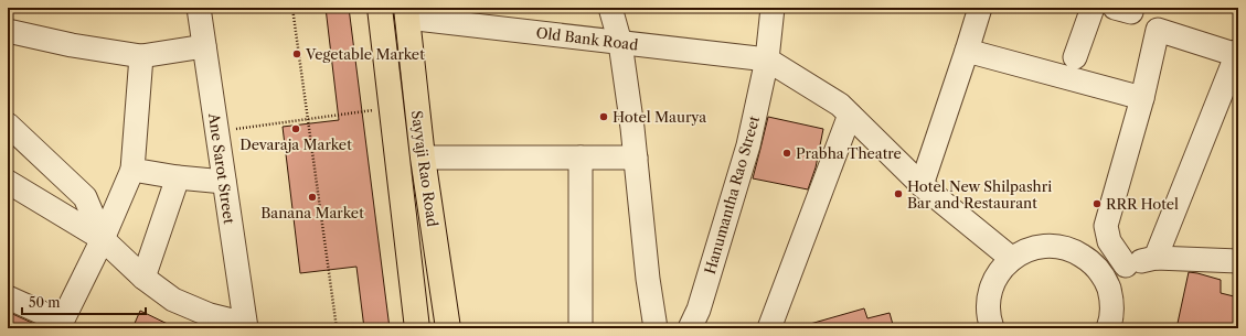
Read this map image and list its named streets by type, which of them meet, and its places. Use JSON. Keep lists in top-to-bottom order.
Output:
{
  "streets": {
    "main road": ["Sayyaji Rao Road"],
    "street": ["Old Bank Road", "Ane Sarot Street", "Hanumantha Rao Street"]
  },
  "crossings": [
    ["Old Bank Road", "Sayyaji Rao Road"],
    ["Old Bank Road", "Hanumantha Rao Street"]
  ],
  "places": [
    "Vegetable Market",
    "Hotel Maurya",
    "Devaraja Market",
    "Prabha Theatre",
    "Hotel New Shilpashri Bar and Restaurant",
    "Banana Market",
    "RRR Hotel"
  ],
  "scale_bar": "50 m"
}
